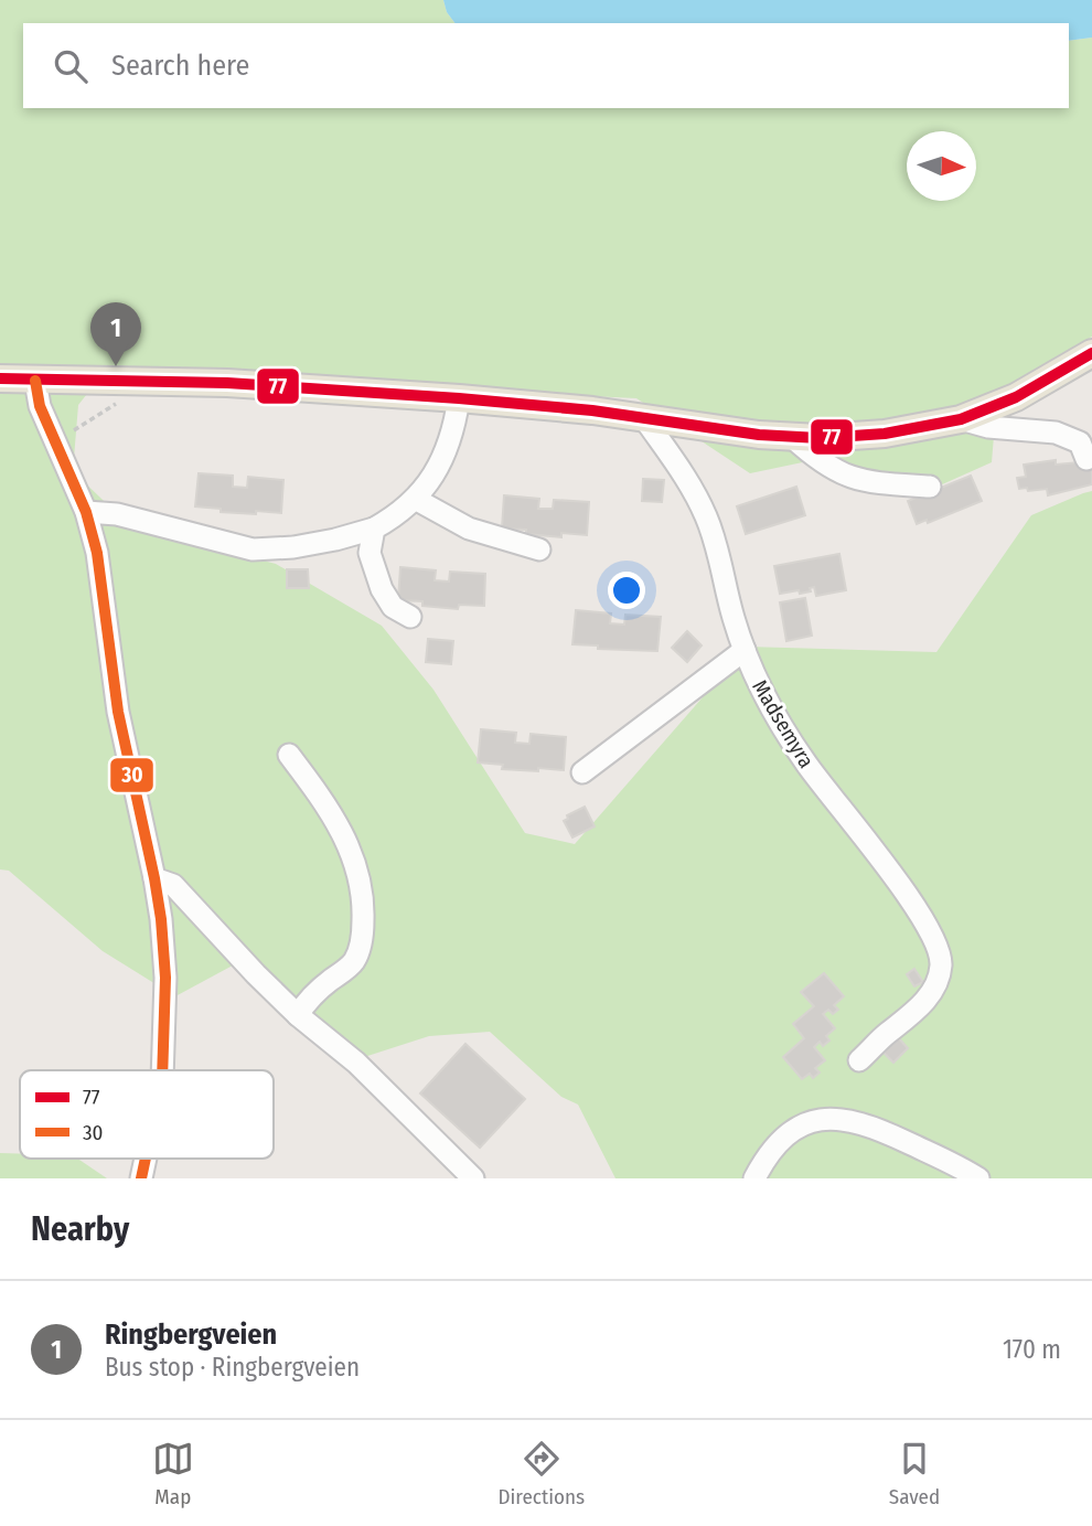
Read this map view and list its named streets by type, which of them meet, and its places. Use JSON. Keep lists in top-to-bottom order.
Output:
{
  "streets": {
    "street": ["Madsemyra"]
  },
  "lines": ["transit line 77", "transit line 30"],
  "legend": ["77", "30"],
  "north": "right",
  "page": {
    "search": "Search here",
    "pins": "1",
    "heading": "Nearby",
    "list": [
      {
        "mark": "1",
        "name": "Ringbergveien",
        "note": "Bus stop · Ringbergveien",
        "value": "170 m"
      }
    ],
    "nav": ["Map", "Directions", "Saved"]
  }
}
